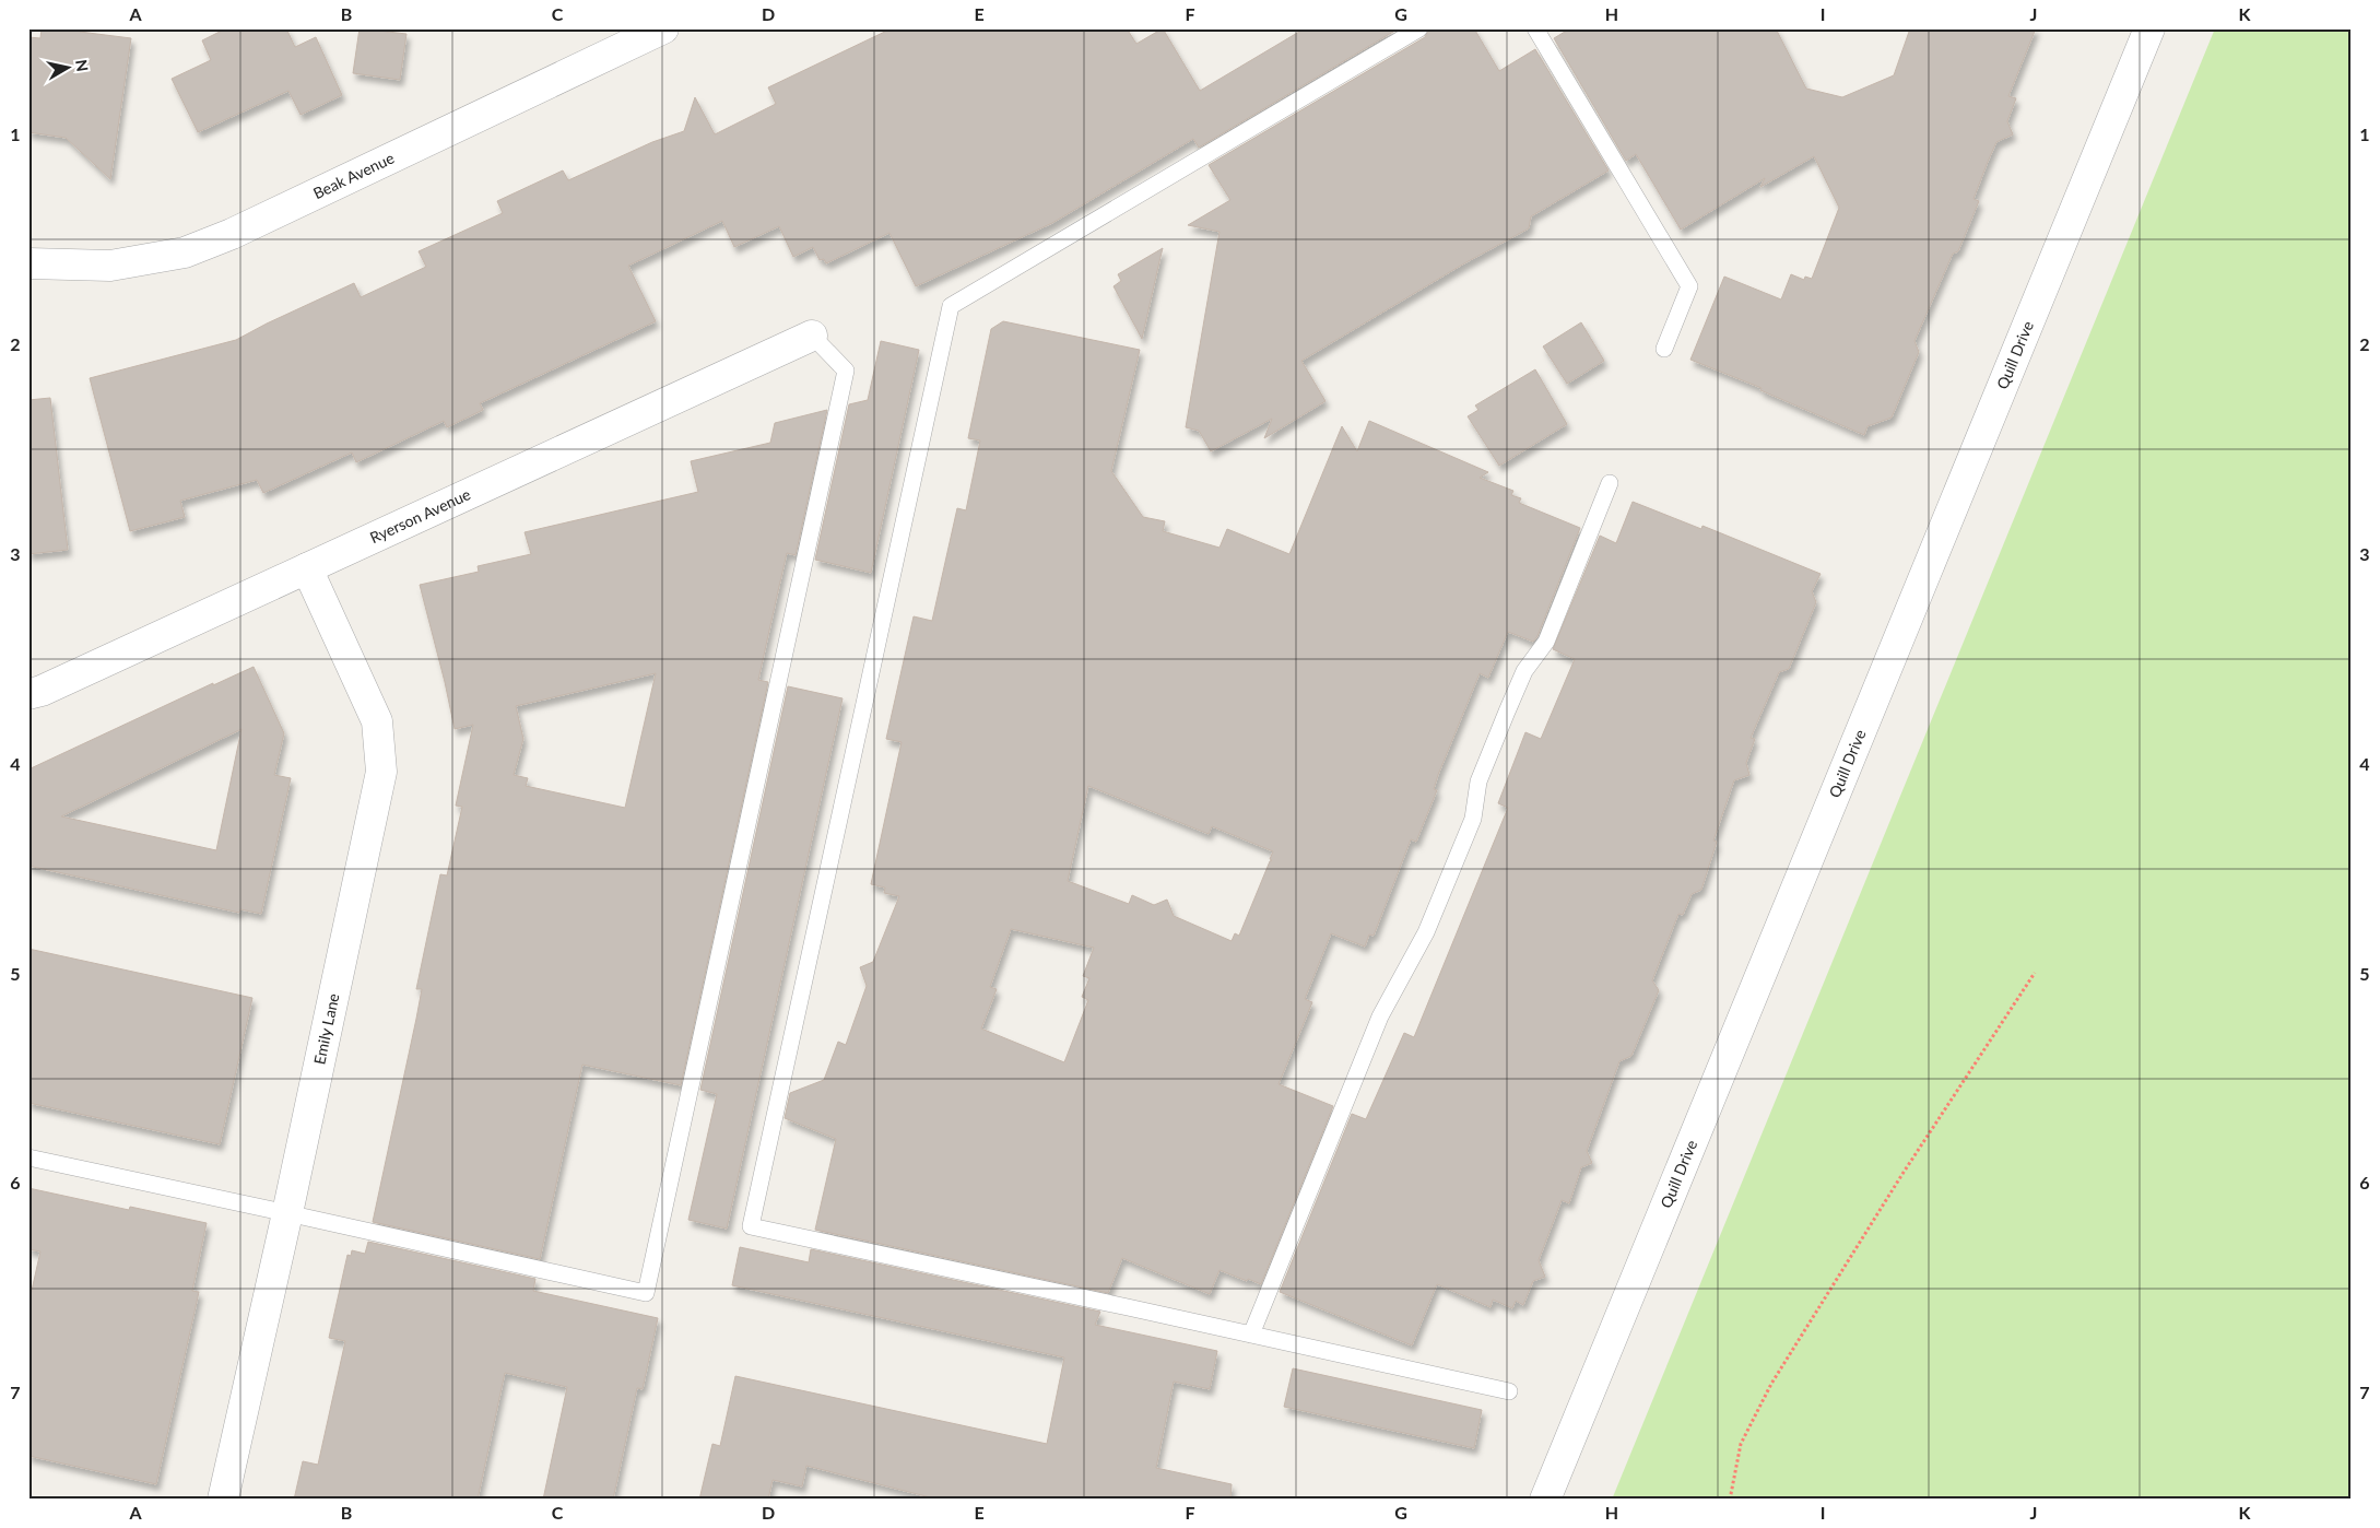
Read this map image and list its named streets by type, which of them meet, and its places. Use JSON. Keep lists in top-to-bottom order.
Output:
{
  "streets": {
    "street": [
      "Beak Avenue",
      "Quill Drive",
      "Ryerson Avenue",
      "Emily Lane"
    ]
  },
  "crossings": [
    ["Ryerson Avenue", "Emily Lane"]
  ],
  "north": "right",
  "grid": {
    "columns": [
      "A",
      "B",
      "C",
      "D",
      "E",
      "F",
      "G",
      "H",
      "I",
      "J",
      "K"
    ],
    "rows": [
      "1",
      "2",
      "3",
      "4",
      "5",
      "6",
      "7"
    ]
  }
}
